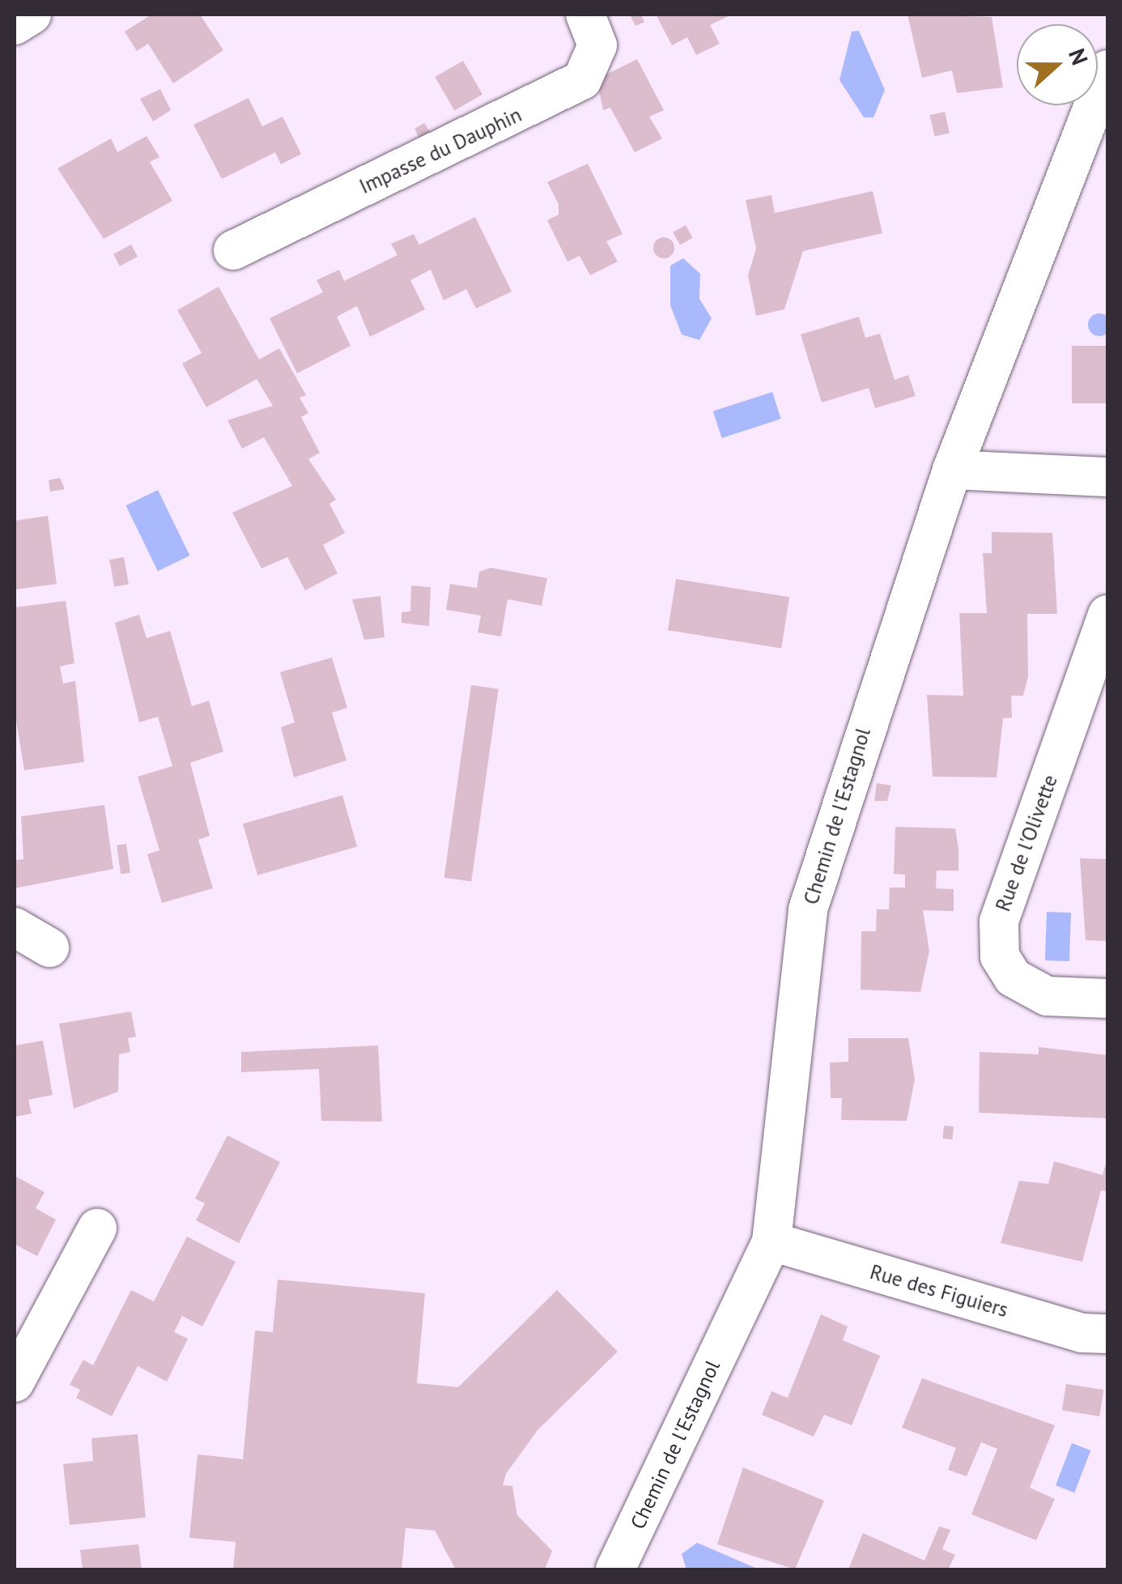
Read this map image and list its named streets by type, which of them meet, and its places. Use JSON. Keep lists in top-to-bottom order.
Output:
{
  "streets": {
    "street": [
      "Impasse du Dauphin",
      "Chemin de l'Estagnol",
      "Rue de l'Olivette",
      "Rue des Figuiers"
    ]
  },
  "crossings": [
    ["Chemin de l'Estagnol", "Rue des Figuiers"]
  ],
  "north": "right"
}
